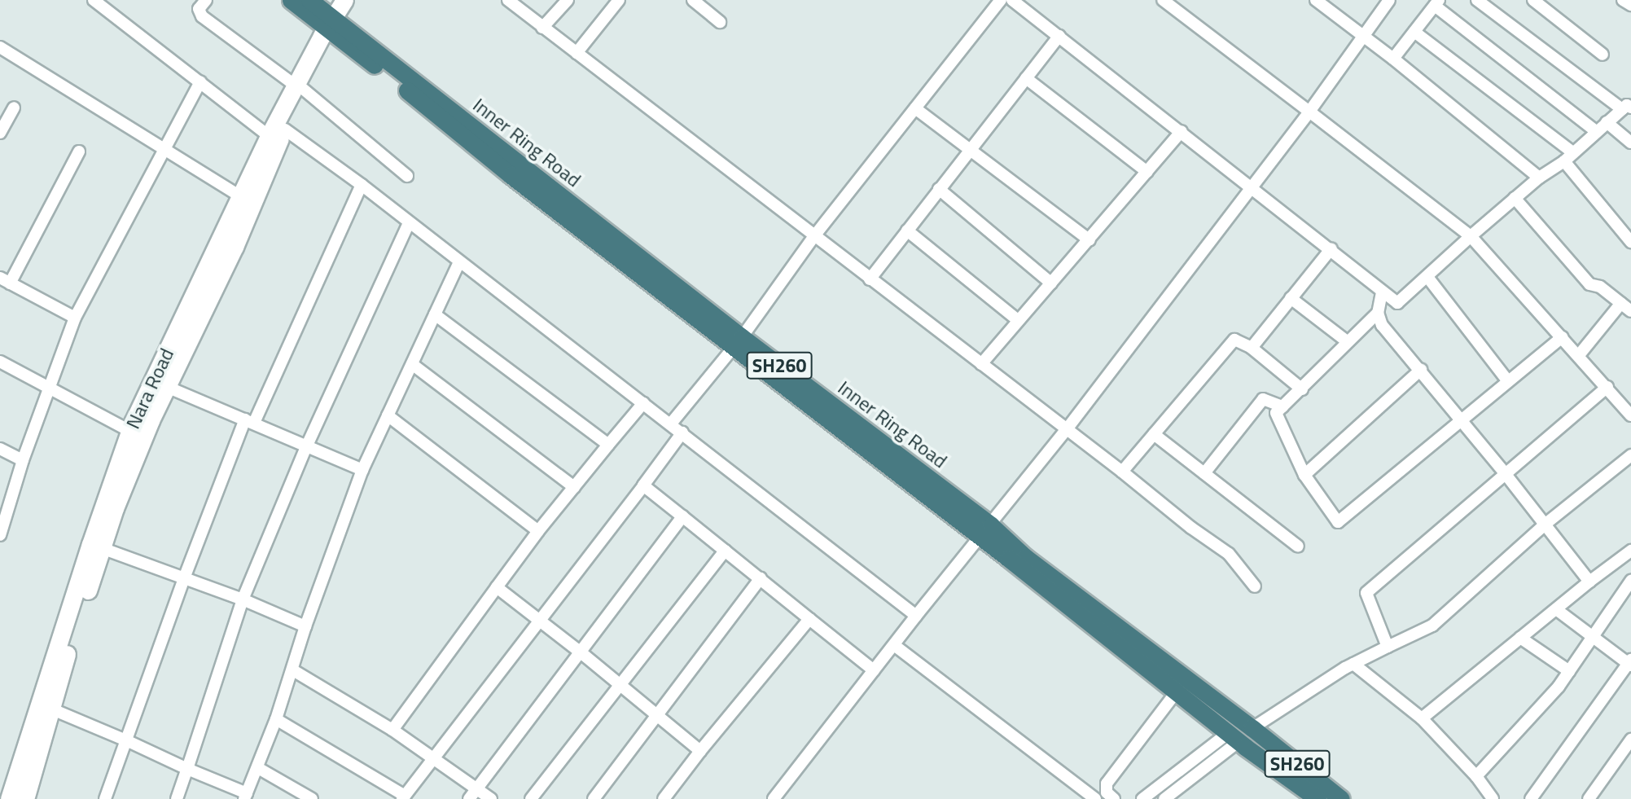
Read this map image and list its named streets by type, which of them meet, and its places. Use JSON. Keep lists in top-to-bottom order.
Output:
{
  "streets": {
    "highway": ["Inner Ring Road", "SH260"],
    "main road": ["Nara Road"]
  },
  "crossings": [
    ["Inner Ring Road", "Nara Road"]
  ]
}
